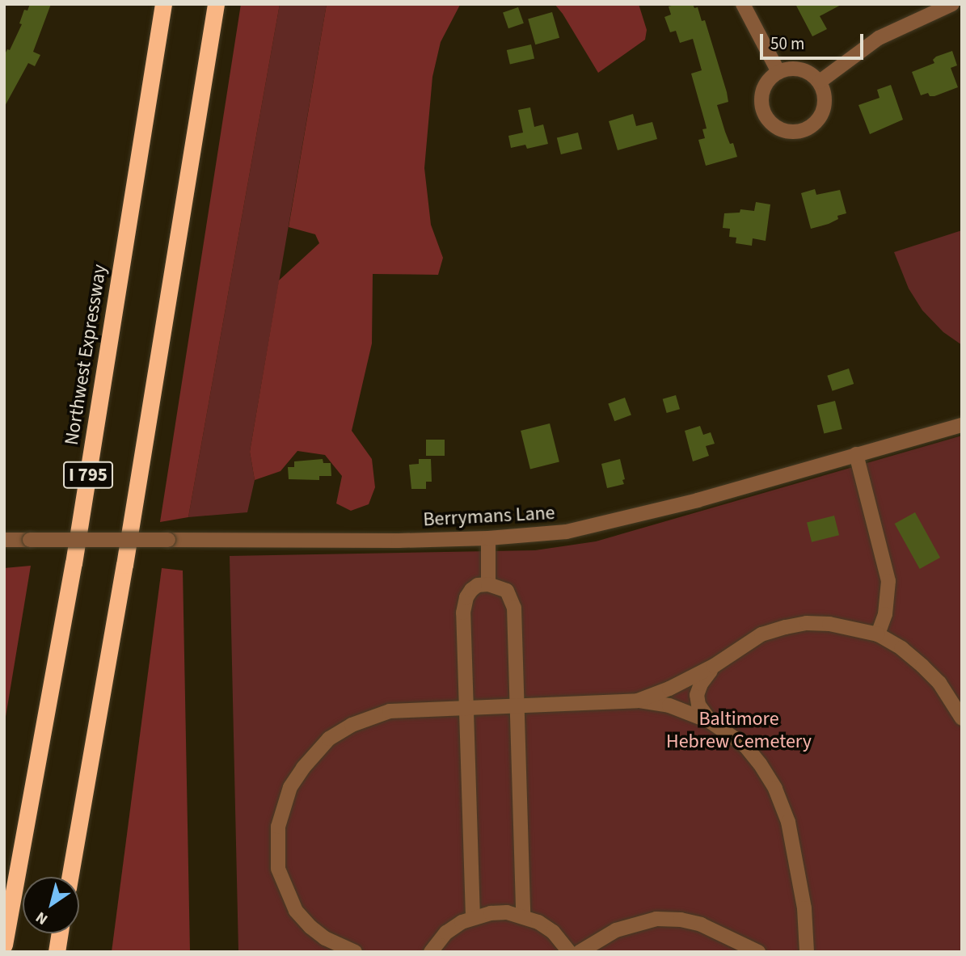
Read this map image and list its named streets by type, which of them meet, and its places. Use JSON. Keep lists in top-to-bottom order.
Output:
{
  "streets": {
    "highway": ["Northwest Expressway", "I 795"],
    "street": ["Berrymans Lane"]
  },
  "parks": ["Baltimore Hebrew Cemetery"],
  "scale_bar": "50 m",
  "north": "bottom left"
}
